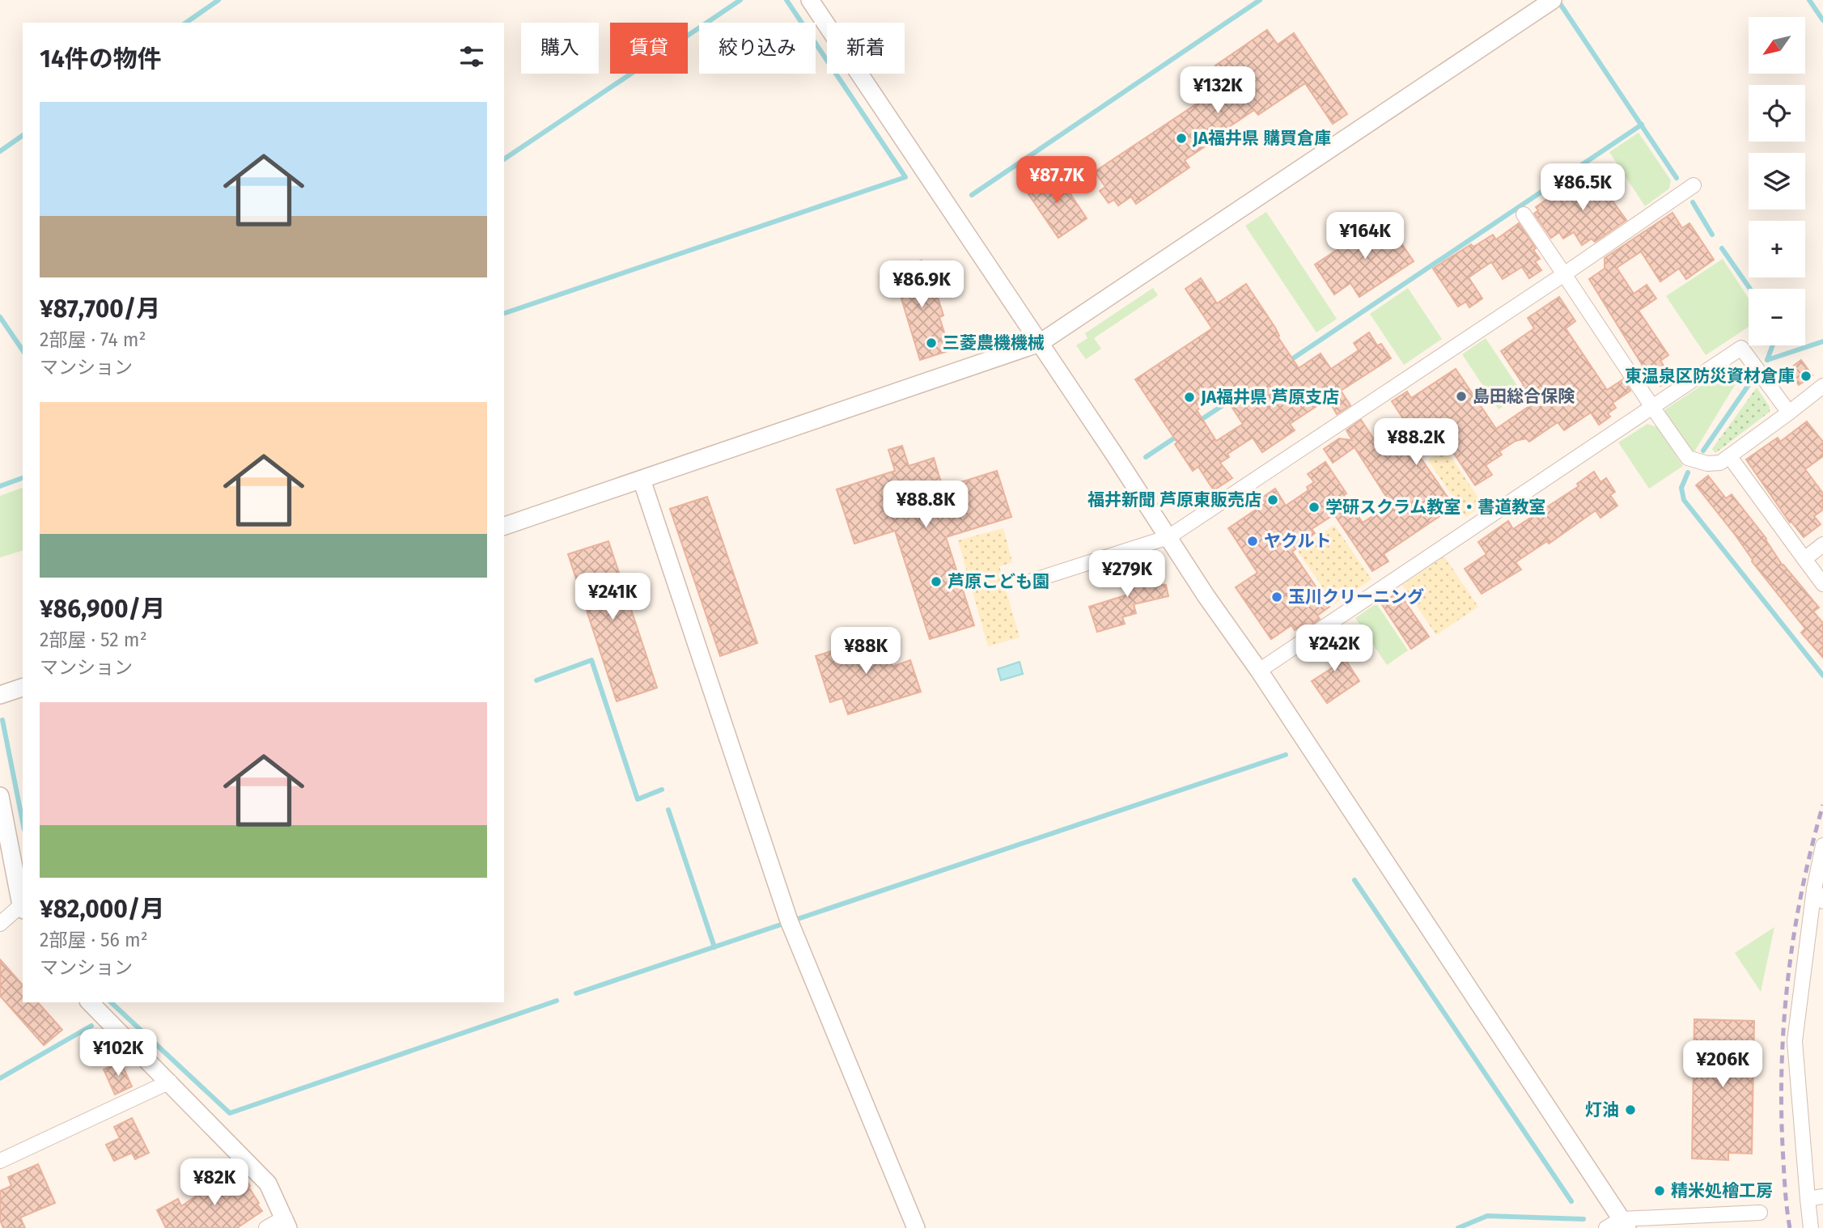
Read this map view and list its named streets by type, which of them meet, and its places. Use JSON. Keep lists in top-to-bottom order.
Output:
{
  "places": [
    "JA福井県 購買倉庫",
    "三菱農機機械",
    "東温泉区防災資材倉庫",
    "島田総合保険",
    "JA福井県 芦原支店",
    "福井新聞 芦原東販売店",
    "学研スクラム教室・書道教室",
    "ヤクルト",
    "芦原こども園",
    "玉川クリーニング",
    "灯油",
    "精米処檜工房"
  ],
  "north": "bottom left",
  "page": {
    "map_buttons": ["+", "−"],
    "chip": [
      "購入",
      "賃貸",
      "絞り込み",
      "新着"
    ],
    "heading": "14件の物件",
    "price": [
      "¥132K",
      "¥87.7K",
      "¥86.5K",
      "¥164K",
      "¥86.9K",
      "¥88.2K",
      "¥88.8K",
      "¥279K",
      "¥241K",
      "¥242K",
      "¥88K",
      "¥102K",
      "¥206K",
      "¥82K"
    ],
    "list": [
      {
        "name": "¥87,700/月",
        "note": "2部屋 · 74 m² · マンション"
      },
      {
        "name": "¥86,900/月",
        "note": "2部屋 · 52 m² · マンション"
      },
      {
        "name": "¥82,000/月",
        "note": "2部屋 · 56 m² · マンション"
      }
    ]
  }
}
